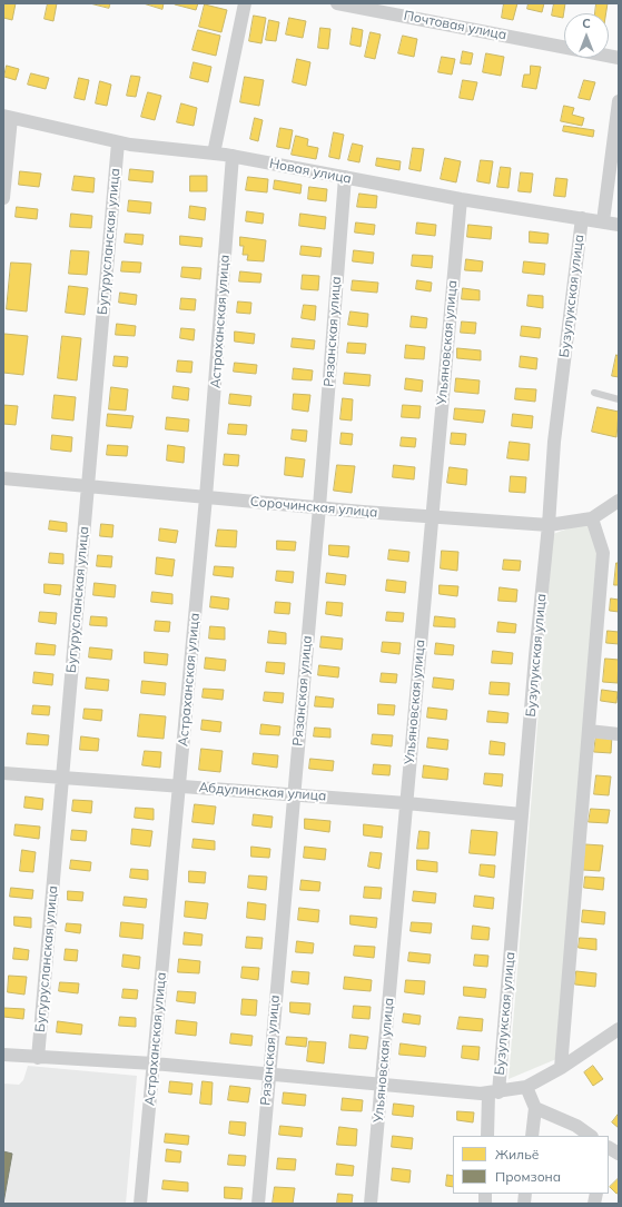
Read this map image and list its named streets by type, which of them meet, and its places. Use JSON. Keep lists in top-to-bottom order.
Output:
{
  "streets": {
    "street": [
      "Почтовая улица",
      "Новая улица",
      "Бугурусланская улица",
      "Бузулукская улица",
      "Астраханская улица",
      "Рязанская улица",
      "Ульяновская улица",
      "Сорочинская улица",
      "Абдулинская улица"
    ]
  },
  "crossings": [
    ["Новая улица", "Бугурусланская улица"],
    ["Новая улица", "Бузулукская улица"],
    ["Новая улица", "Астраханская улица"],
    ["Новая улица", "Рязанская улица"],
    ["Новая улица", "Ульяновская улица"],
    ["Бугурусланская улица", "Сорочинская улица"],
    ["Бугурусланская улица", "Абдулинская улица"],
    ["Бузулукская улица", "Сорочинская улица"],
    ["Бузулукская улица", "Абдулинская улица"],
    ["Астраханская улица", "Сорочинская улица"],
    ["Астраханская улица", "Абдулинская улица"],
    ["Рязанская улица", "Сорочинская улица"],
    ["Рязанская улица", "Абдулинская улица"],
    ["Ульяновская улица", "Сорочинская улица"],
    ["Ульяновская улица", "Абдулинская улица"]
  ],
  "legend": ["Жильё", "Промзона"],
  "north": "top"
}
